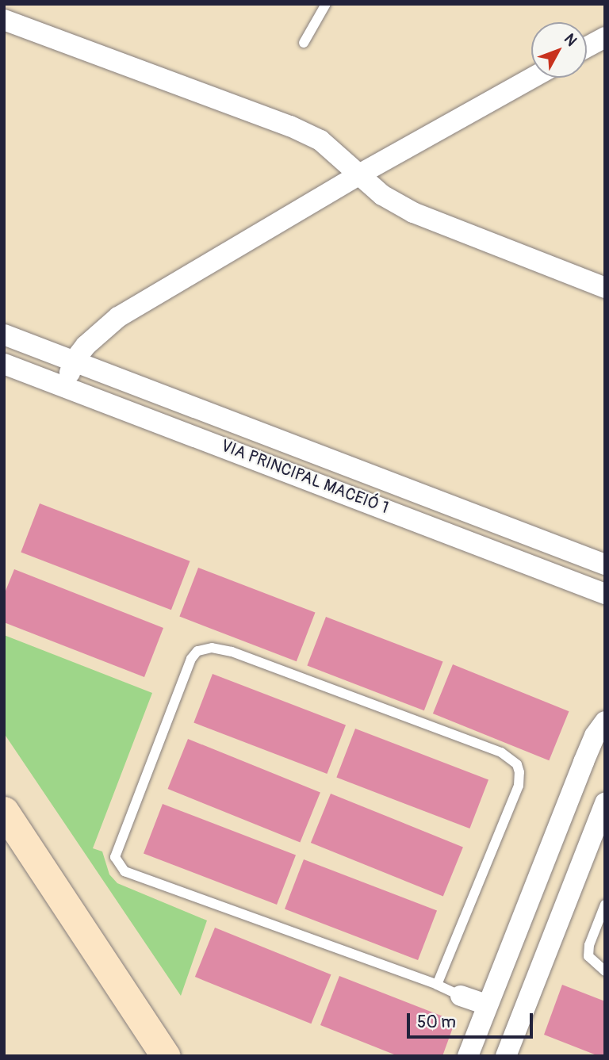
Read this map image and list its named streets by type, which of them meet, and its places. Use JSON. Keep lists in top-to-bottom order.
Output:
{
  "streets": {
    "street": ["VIA PRINCIPAL MACEIÓ 1"]
  },
  "scale_bar": "50 m",
  "north": "top right"
}
